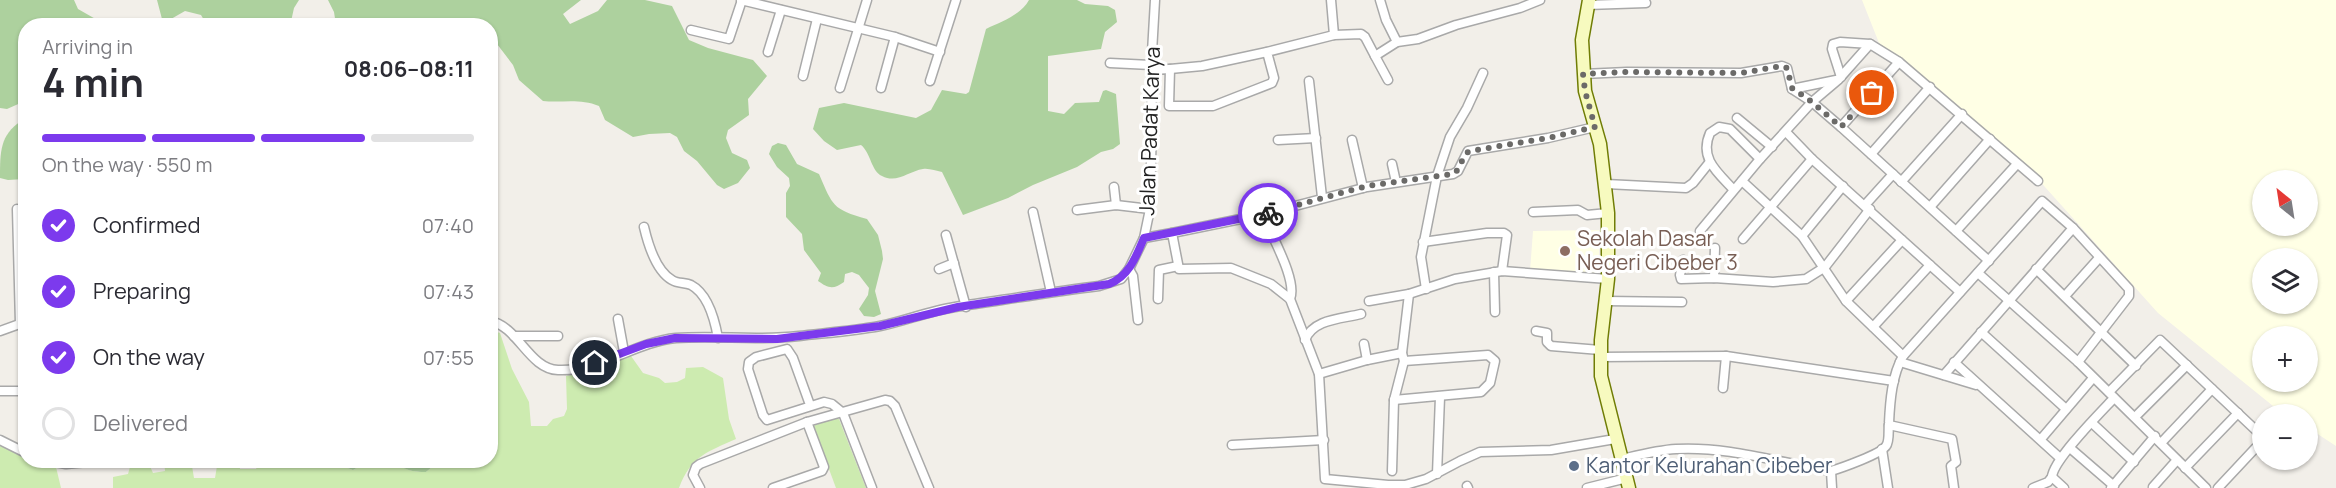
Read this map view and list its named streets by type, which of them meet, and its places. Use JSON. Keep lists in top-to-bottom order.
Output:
{
  "streets": {
    "street": ["Jalan Padat Karya"]
  },
  "places": ["Sekolah Dasar Negeri Cibeber 3", "Kantor Kelurahan Cibeber"],
  "north": "top left",
  "page": {
    "heading": ["4 min", "Arriving in", "08:06–08:11"],
    "bar": "On the way · 550 m",
    "map_buttons": ["+", "−"],
    "list": [
      ["Confirmed", "07:40"],
      ["Preparing", "07:43"],
      ["On the way", "07:55"],
      "Delivered"
    ]
  }
}
